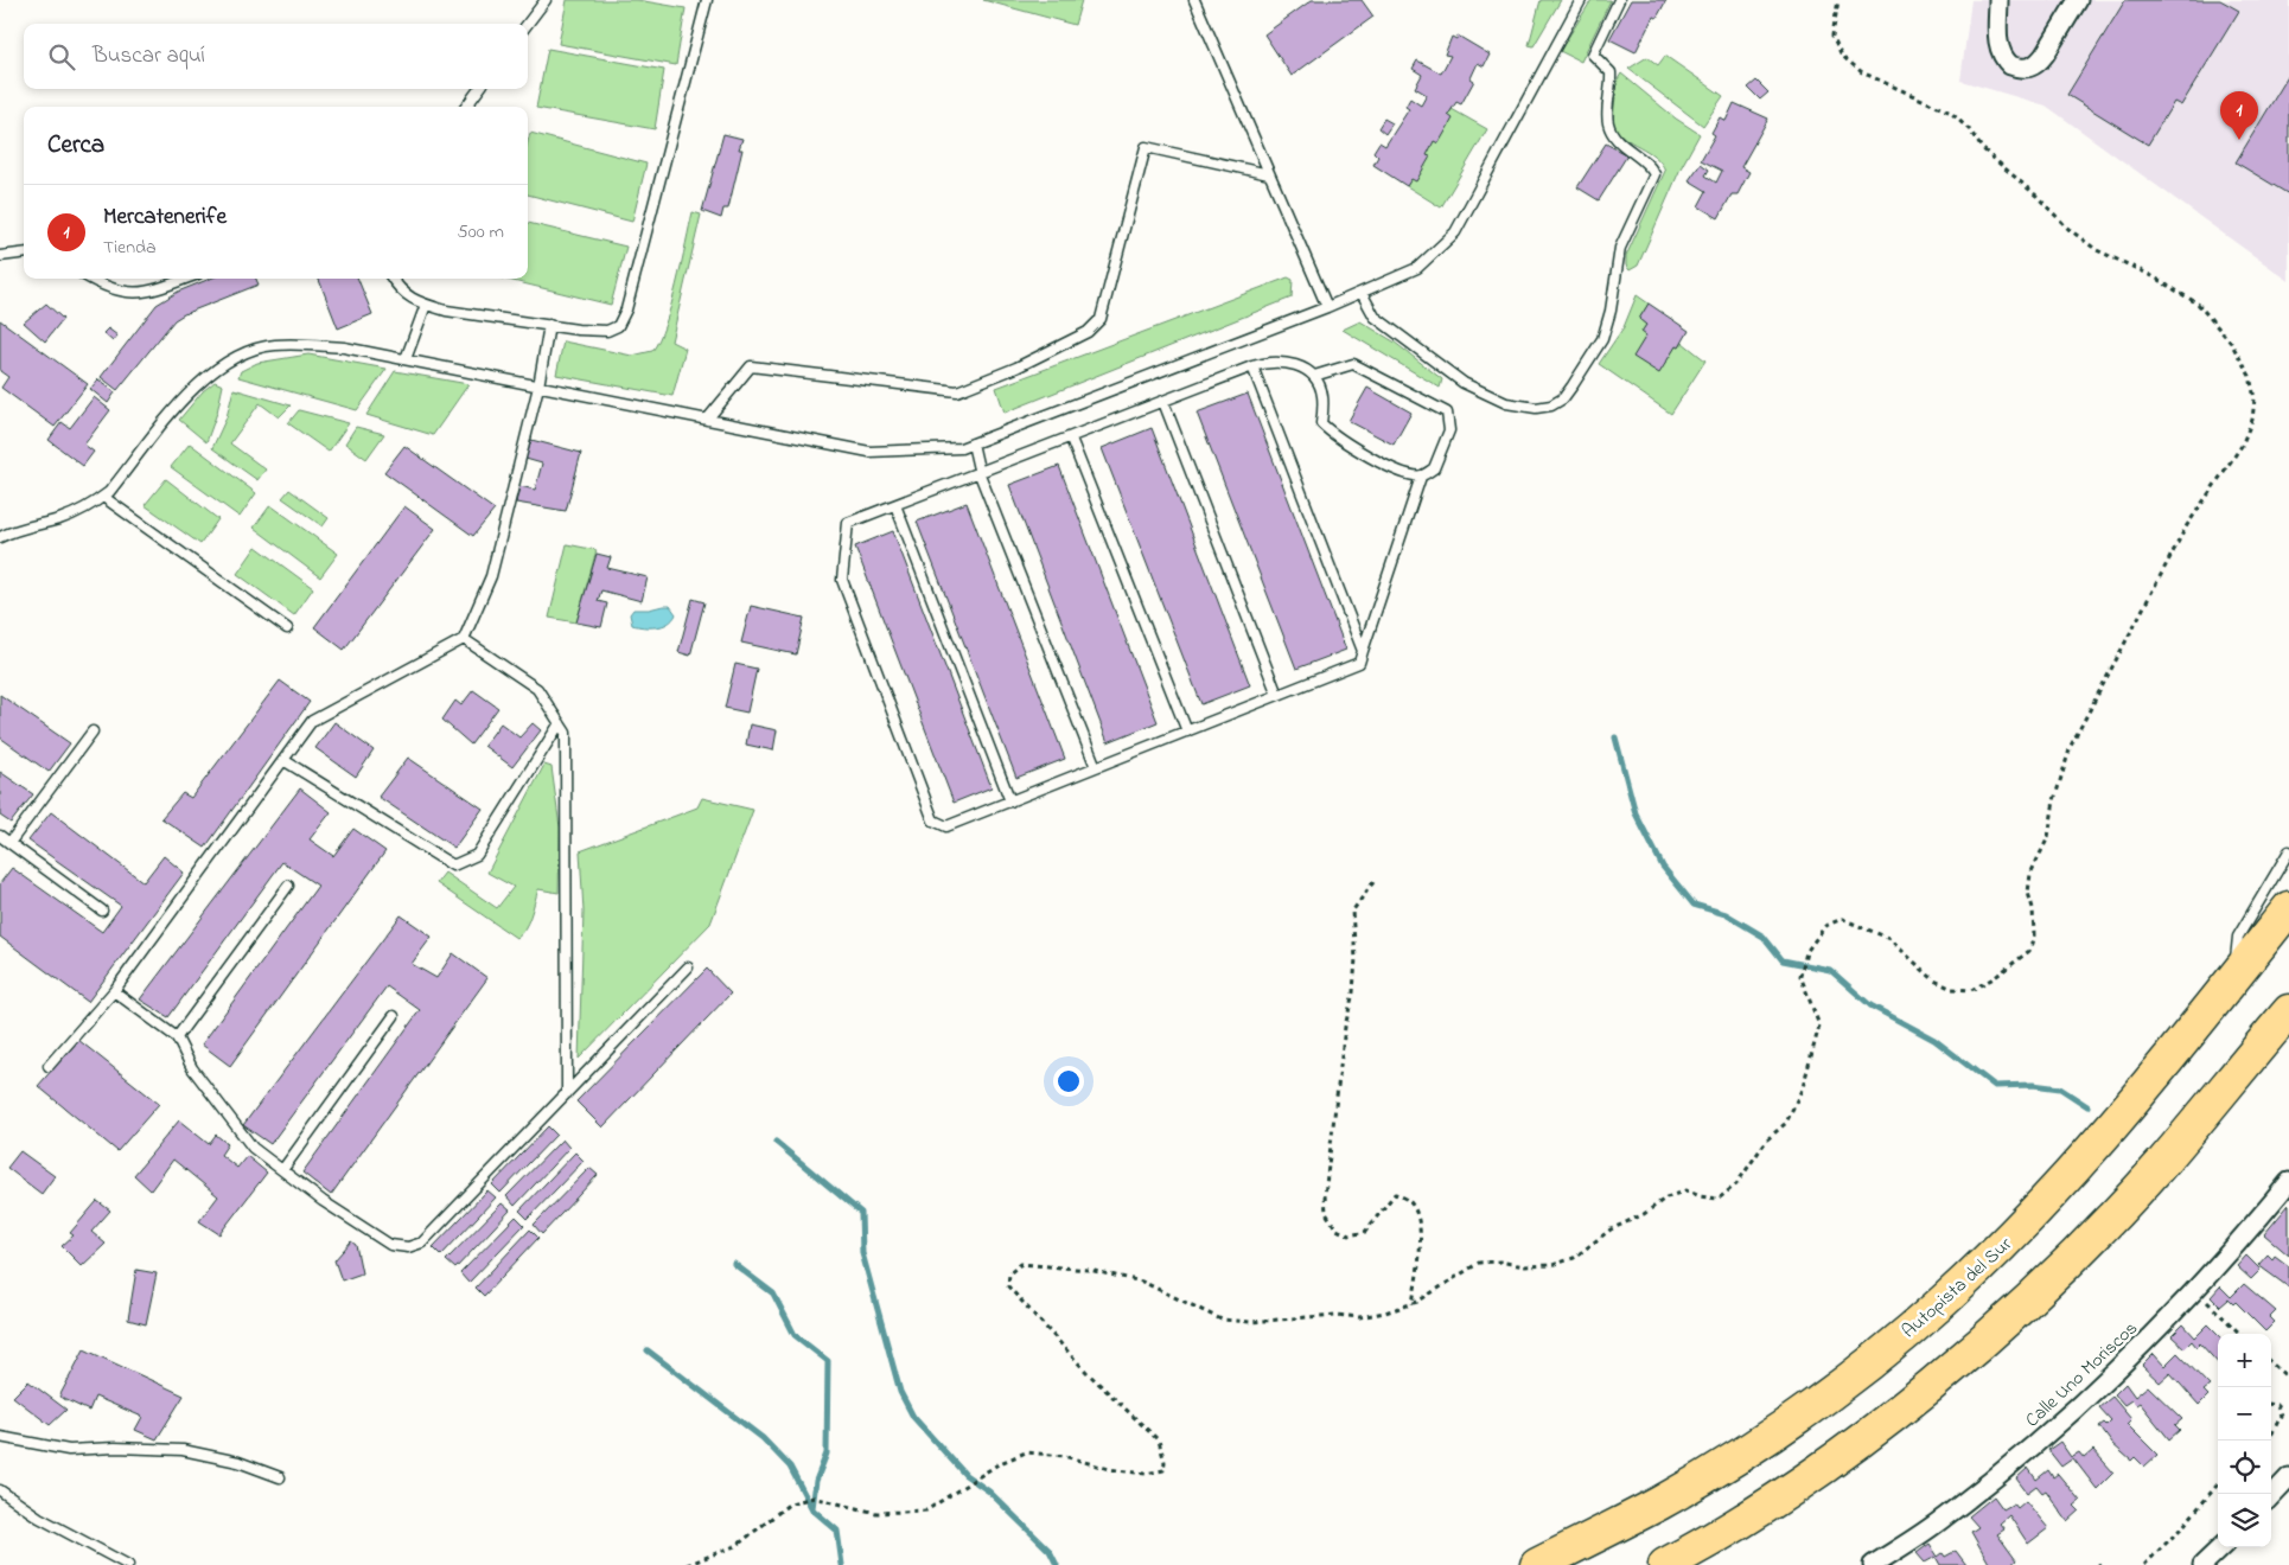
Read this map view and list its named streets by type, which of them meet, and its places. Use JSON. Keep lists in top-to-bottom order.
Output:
{
  "streets": {
    "highway": ["Autopista del Sur"],
    "street": ["Calle Uno Moriscos"]
  },
  "page": {
    "search": "Buscar aquí",
    "pins": "1",
    "heading": "Cerca",
    "list": [
      {
        "mark": "1",
        "name": "Mercatenerife",
        "note": "Tienda",
        "value": "500 m"
      }
    ],
    "map_buttons": ["+", "−"]
  }
}
